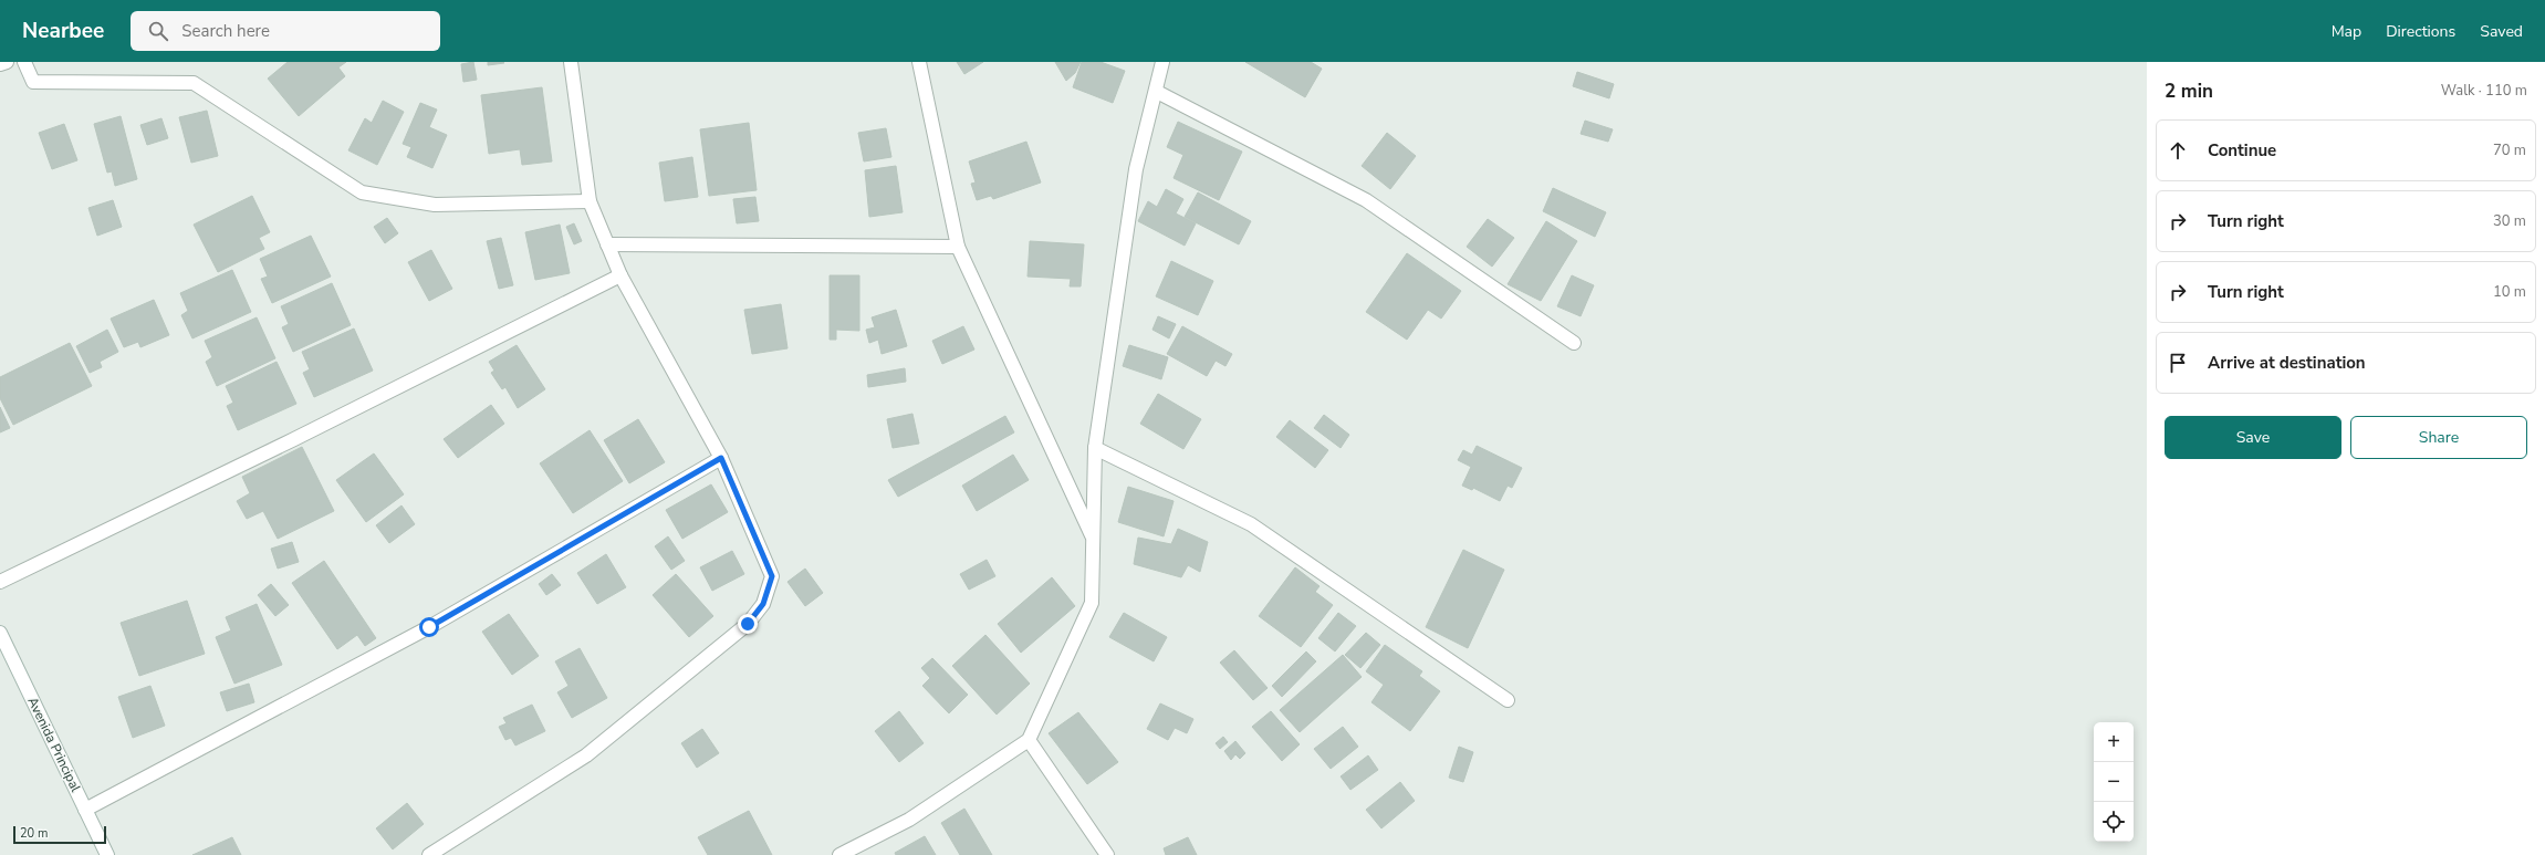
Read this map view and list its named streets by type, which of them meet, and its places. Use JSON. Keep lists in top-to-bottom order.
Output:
{
  "streets": {
    "street": ["Avenida Principal"]
  },
  "scale_bar": "20 m",
  "page": {
    "header": "Nearbee",
    "search": "Search here",
    "nav": ["Map", "Directions", "Saved"],
    "heading": ["2 min", "Walk · 110 m"],
    "list": [
      ["Continue", "70 m"],
      ["Turn right", "30 m"],
      ["Turn right", "10 m"],
      "Arrive at destination"
    ],
    "buttons": ["Save", "Share"],
    "map_buttons": ["+", "−"],
    "scale": "20 m"
  }
}
